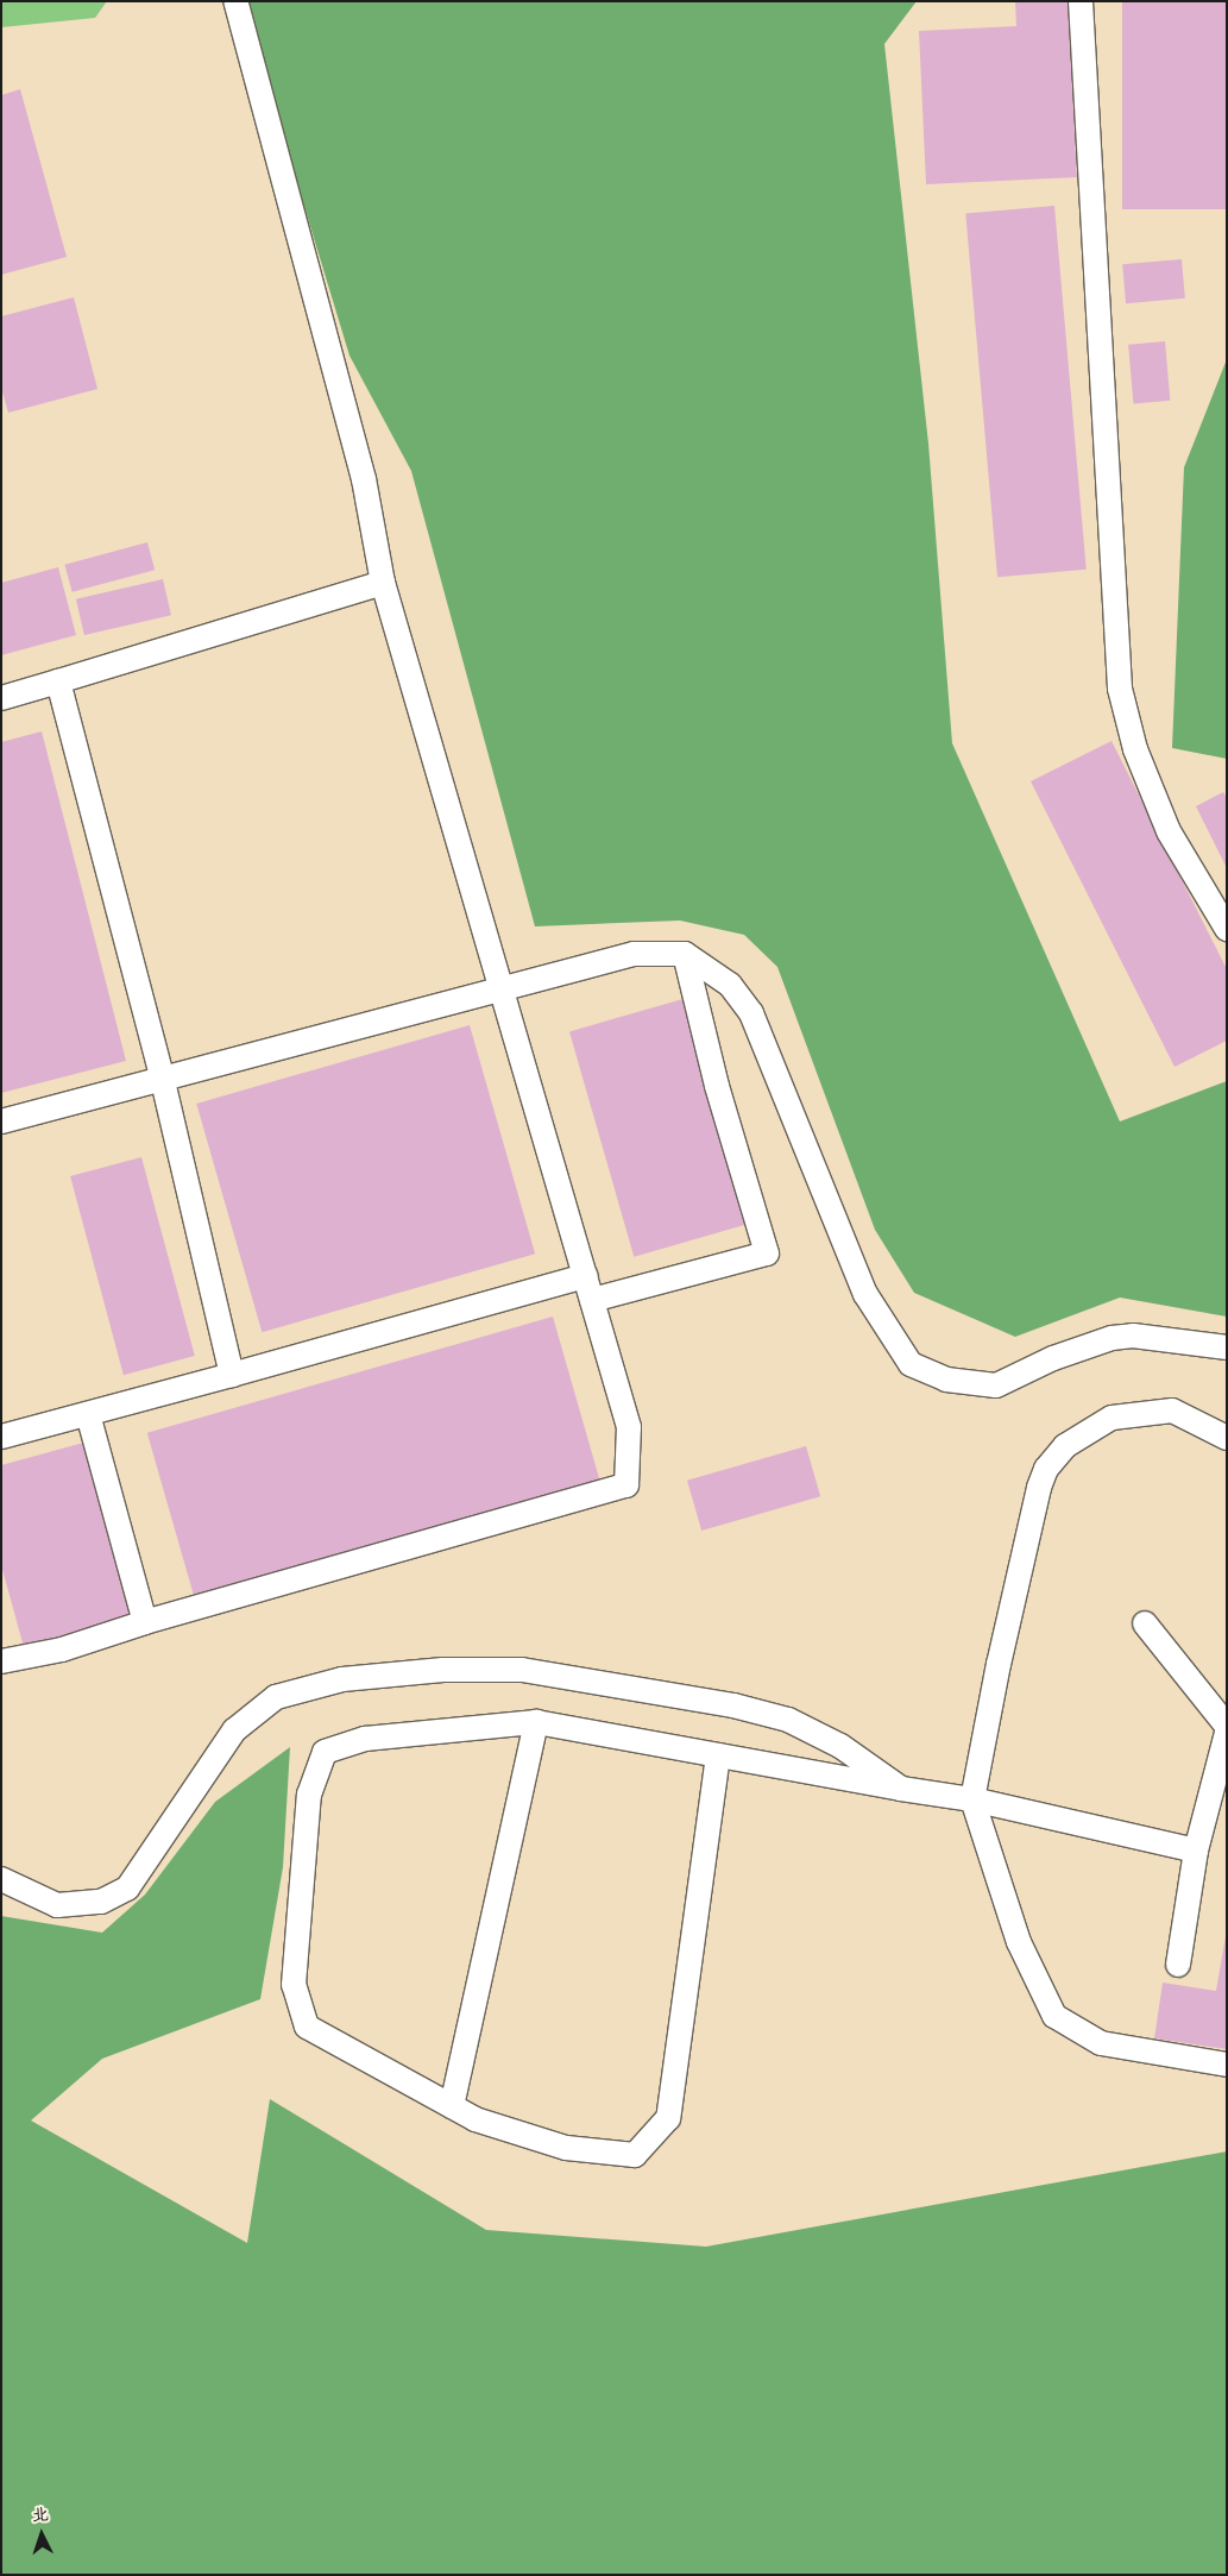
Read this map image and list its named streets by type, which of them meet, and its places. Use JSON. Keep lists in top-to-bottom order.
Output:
{
  "north": "top"
}
